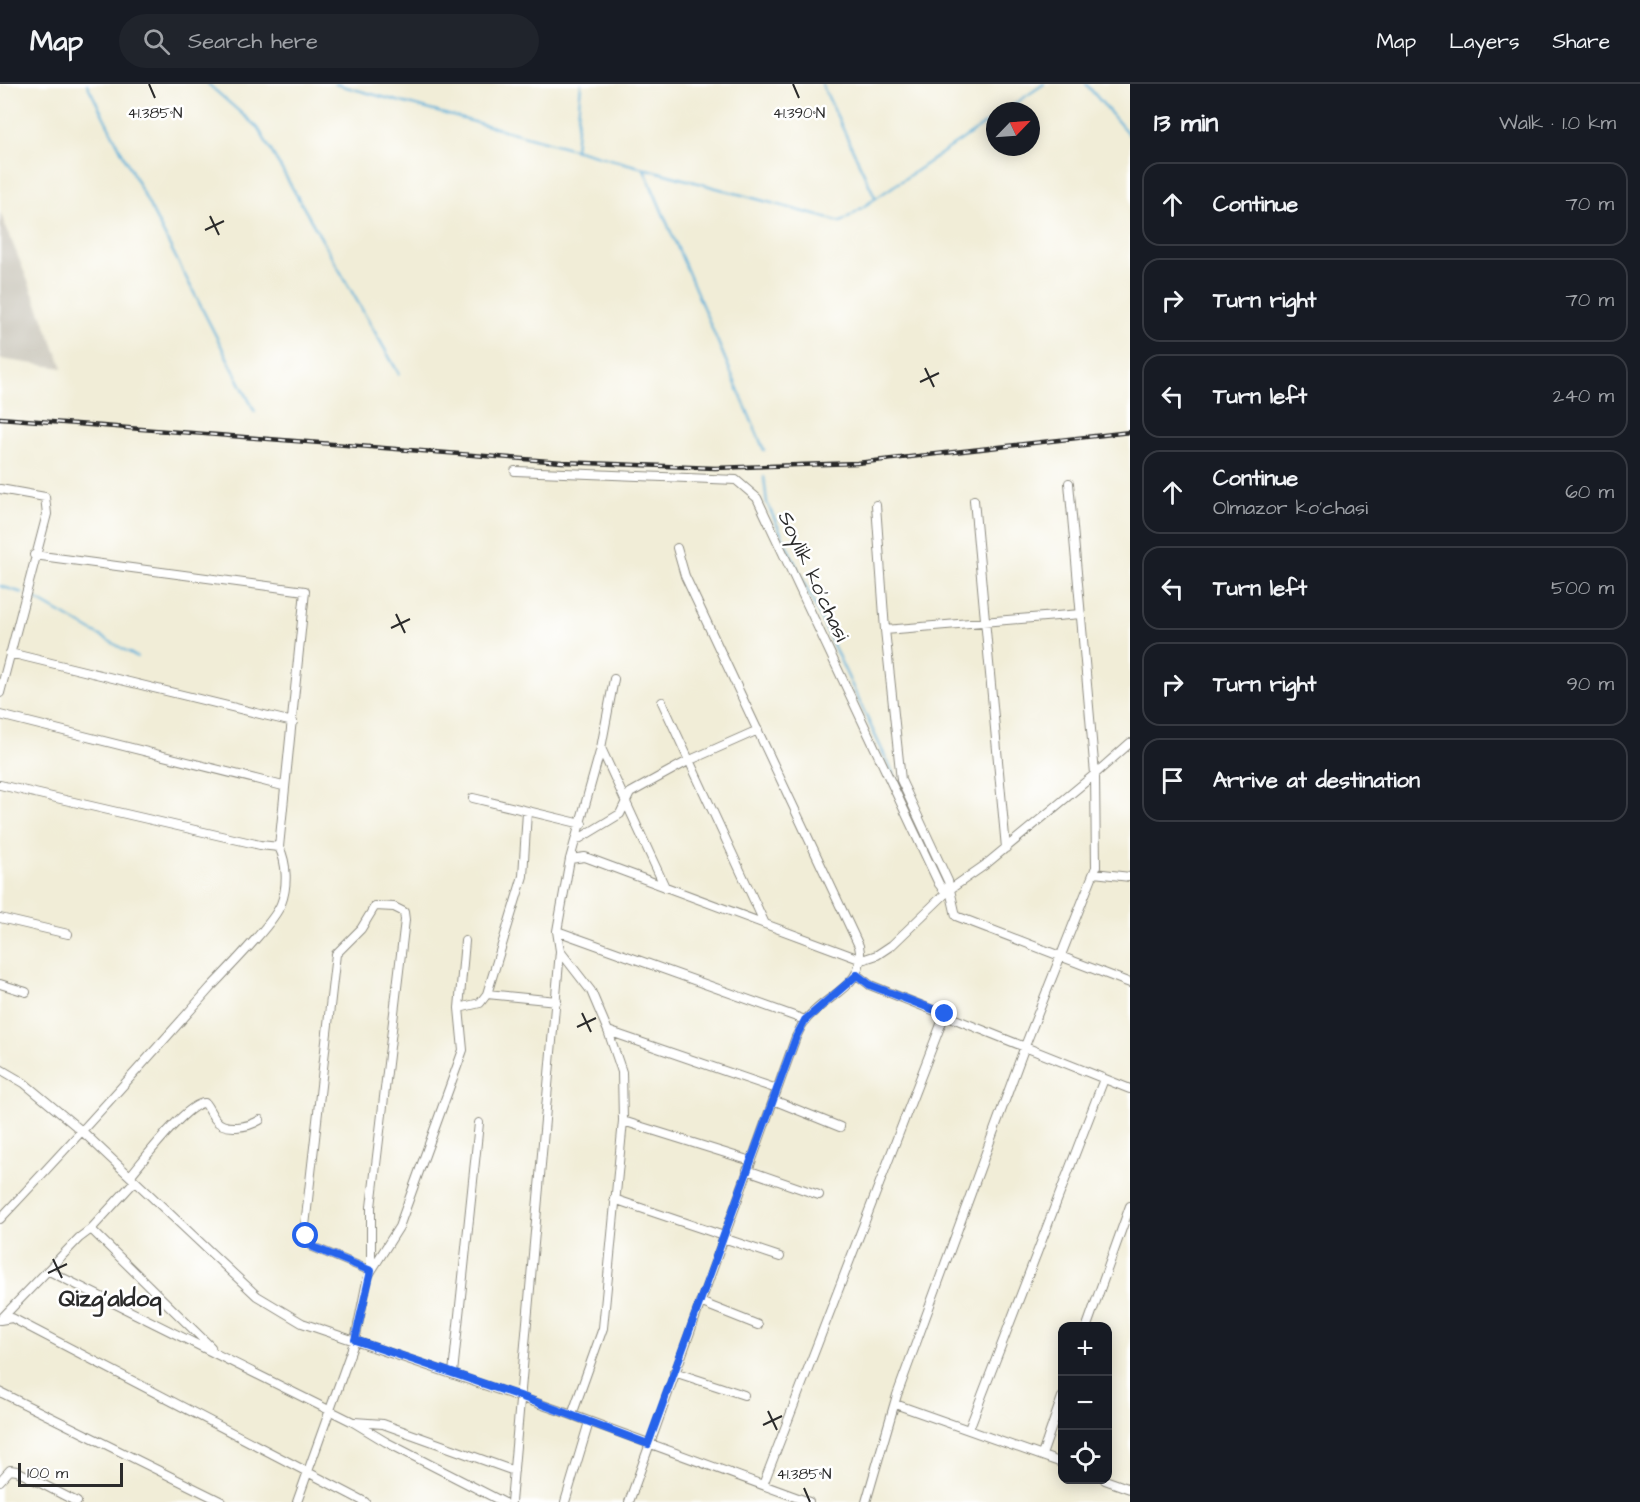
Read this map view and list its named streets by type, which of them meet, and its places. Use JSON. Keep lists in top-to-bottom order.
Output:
{
  "streets": {
    "street": ["Soylik ko'chasi"]
  },
  "districts": ["Qizg'aldoq"],
  "scale_bar": "100 m",
  "north": "top right",
  "page": {
    "header": "Map",
    "search": "Search here",
    "nav": ["Map", "Layers", "Share"],
    "heading": ["13 min", "Walk · 1.0 km"],
    "list": [
      ["Continue", "70 m"],
      ["Turn right", "70 m"],
      ["Turn left", "240 m"],
      ["Continue", "Olmazor ko'chasi", "60 m"],
      ["Turn left", "500 m"],
      ["Turn right", "90 m"],
      "Arrive at destination"
    ],
    "map_buttons": ["+", "−"],
    "scale": "100 m"
  },
  "coordinates": ["41.385°N", "41.390°N"]
}
